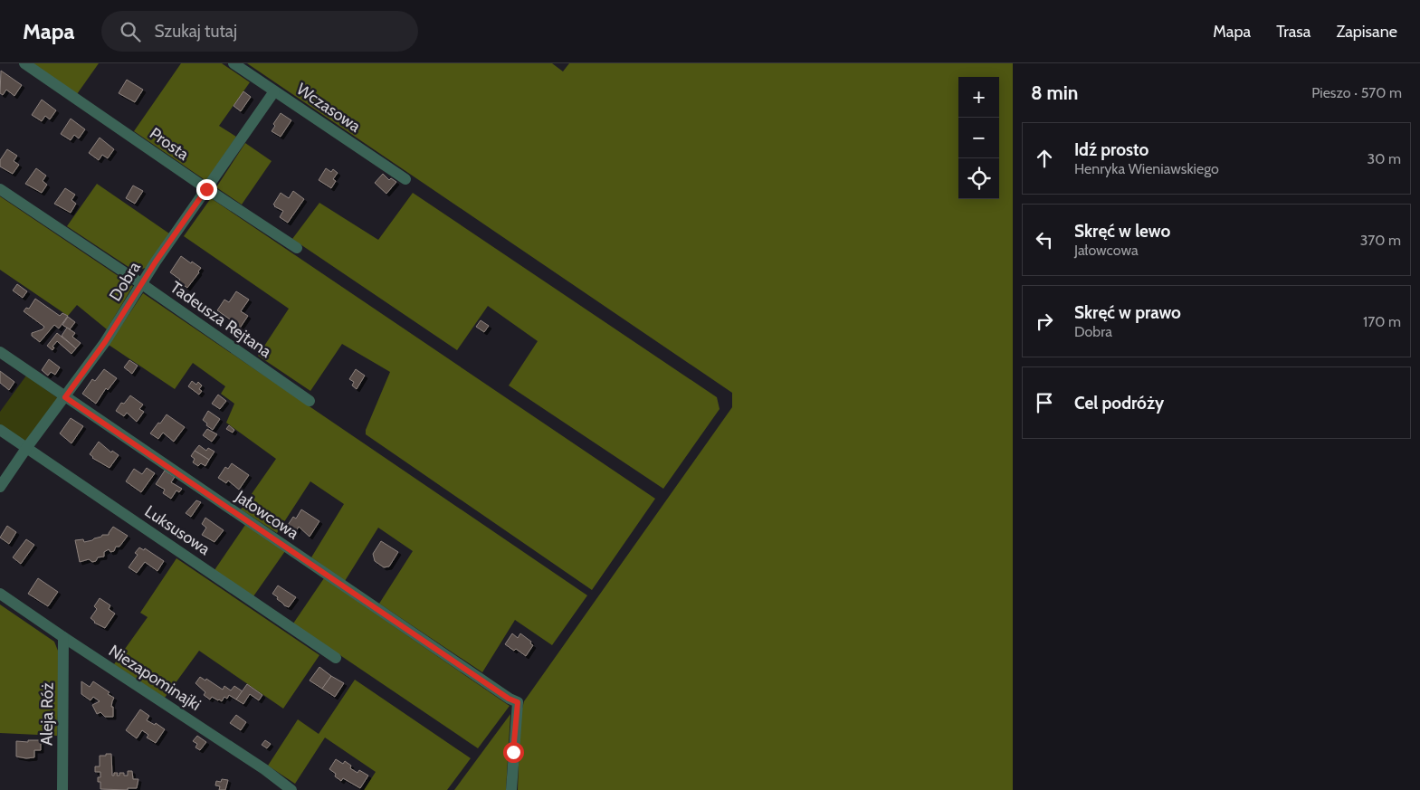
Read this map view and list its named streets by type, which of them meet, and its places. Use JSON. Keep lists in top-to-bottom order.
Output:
{
  "streets": {
    "street": [
      "Wczasowa",
      "Prosta",
      "Dobra",
      "Tadeusza Rejtana",
      "Jałowcowa",
      "Luksusowa",
      "Niezapominajki",
      "Aleja Róż"
    ]
  },
  "crossings": [
    ["Wczasowa", "Dobra"],
    ["Prosta", "Dobra"],
    ["Dobra", "Tadeusza Rejtana"],
    ["Dobra", "Jałowcowa"],
    ["Dobra", "Luksusowa"],
    ["Niezapominajki", "Aleja Róż"]
  ],
  "page": {
    "header": "Mapa",
    "search": "Szukaj tutaj",
    "nav": ["Mapa", "Trasa", "Zapisane"],
    "heading": ["8 min", "Pieszo · 570 m"],
    "map_buttons": ["+", "−"],
    "list": [
      ["Idź prosto", "Henryka Wieniawskiego", "30 m"],
      ["Skręć w lewo", "Jałowcowa", "370 m"],
      ["Skręć w prawo", "Dobra", "170 m"],
      "Cel podróży"
    ]
  }
}
